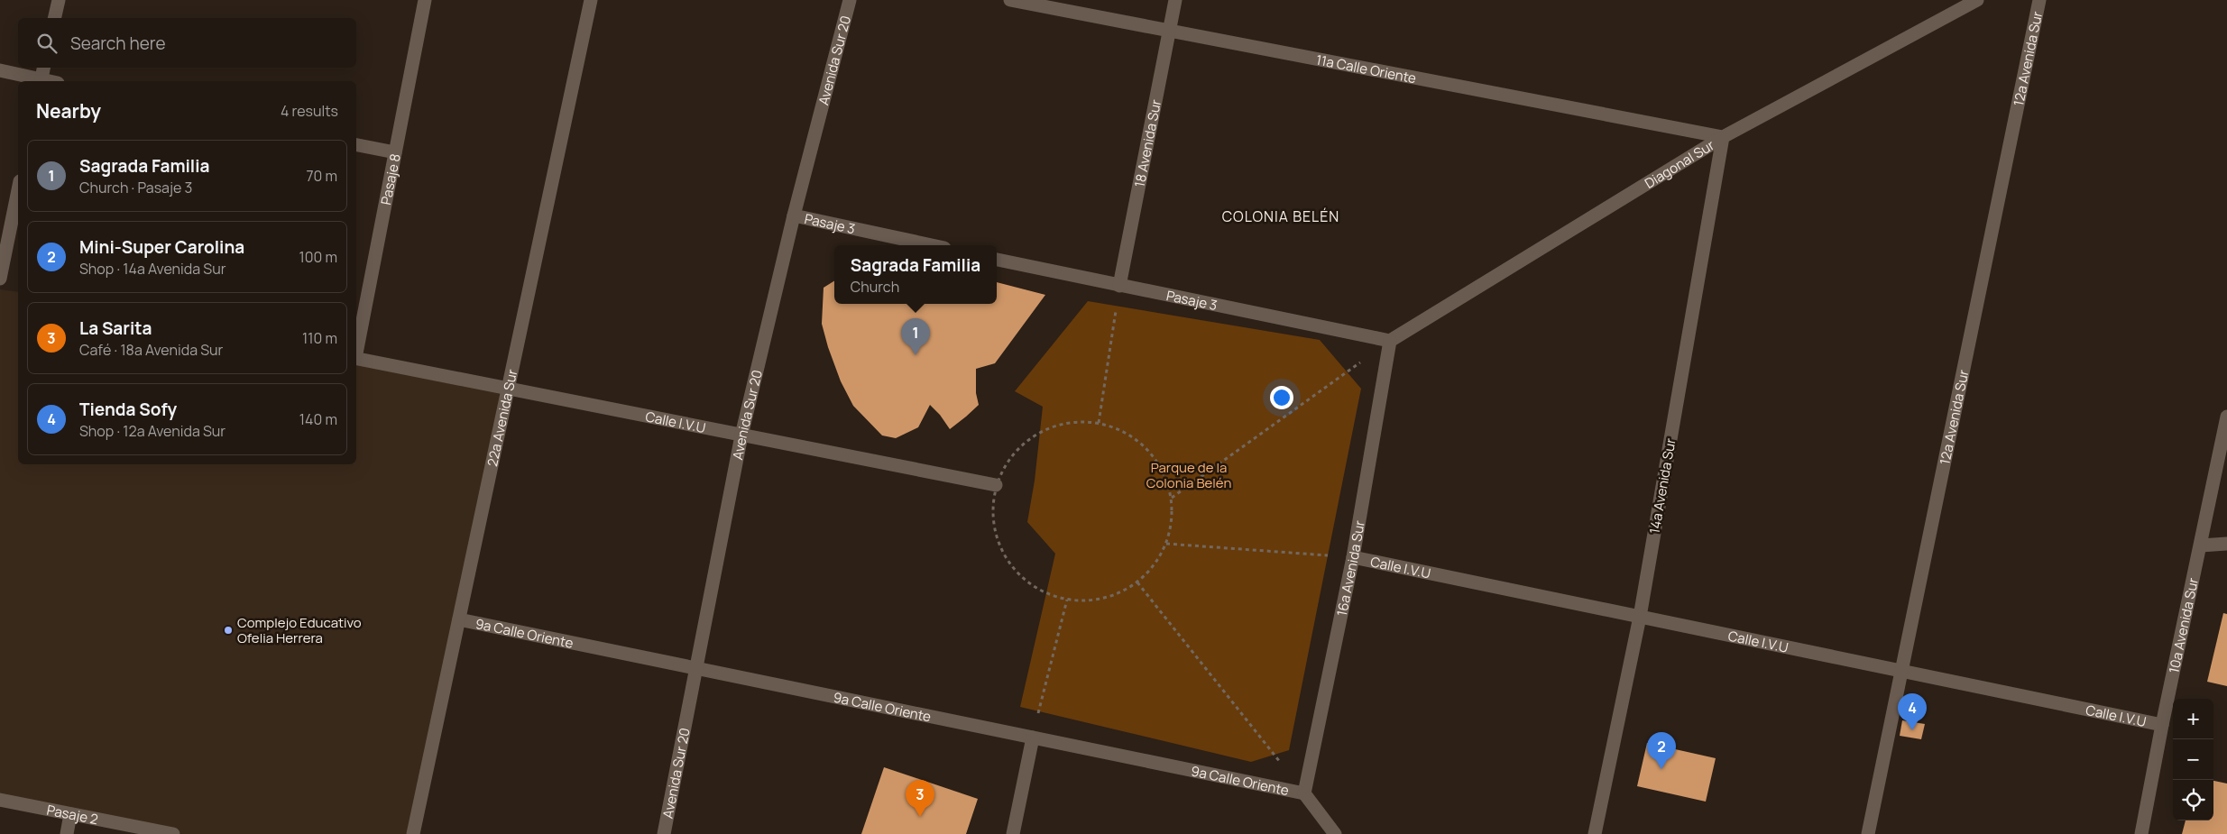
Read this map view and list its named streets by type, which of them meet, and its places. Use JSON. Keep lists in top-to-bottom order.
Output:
{
  "streets": {
    "street": [
      "12a Avenida Sur",
      "Avenida Sur 20",
      "11a Calle Oriente",
      "18 Avenida Sur",
      "Diagonal Sur",
      "Pasaje 8",
      "Pasaje 3",
      "22a Avenida Sur",
      "Calle I.V.U",
      "14a Avenida Sur",
      "16a Avenida Sur",
      "10a Avenida Sur",
      "9a Calle Oriente",
      "Pasaje 2"
    ]
  },
  "crossings": [
    ["12a Avenida Sur", "Calle I.V.U"],
    ["Avenida Sur 20", "Pasaje 3"],
    ["Avenida Sur 20", "Calle I.V.U"],
    ["Avenida Sur 20", "9a Calle Oriente"],
    ["11a Calle Oriente", "18 Avenida Sur"],
    ["11a Calle Oriente", "Diagonal Sur"],
    ["11a Calle Oriente", "14a Avenida Sur"],
    ["18 Avenida Sur", "Pasaje 3"],
    ["Diagonal Sur", "Pasaje 3"],
    ["Diagonal Sur", "14a Avenida Sur"],
    ["Diagonal Sur", "16a Avenida Sur"],
    ["Pasaje 3", "16a Avenida Sur"],
    ["22a Avenida Sur", "Calle I.V.U"],
    ["22a Avenida Sur", "9a Calle Oriente"],
    ["Calle I.V.U", "14a Avenida Sur"],
    ["Calle I.V.U", "16a Avenida Sur"],
    ["Calle I.V.U", "10a Avenida Sur"],
    ["16a Avenida Sur", "9a Calle Oriente"]
  ],
  "districts": ["COLONIA BELÉN"],
  "parks": ["Parque de la Colonia Belén"],
  "places": ["Complejo Educativo Ofelia Herrera"],
  "page": {
    "search": "Search here",
    "heading": ["Nearby", "4 results"],
    "list": [
      {
        "mark": "1",
        "name": "Sagrada Familia",
        "note": "Church · Pasaje 3",
        "value": "70 m"
      },
      {
        "mark": "2",
        "name": "Mini-Super Carolina",
        "note": "Shop · 14a Avenida Sur",
        "value": "100 m"
      },
      {
        "mark": "3",
        "name": "La Sarita",
        "note": "Café · 18a Avenida Sur",
        "value": "110 m"
      },
      {
        "mark": "4",
        "name": "Tienda Sofy",
        "note": "Shop · 12a Avenida Sur",
        "value": "140 m"
      }
    ],
    "popup": ["Sagrada Familia", "Church"],
    "pins": [
      "1",
      "4",
      "2",
      "3"
    ],
    "map_buttons": ["+", "−"]
  }
}
